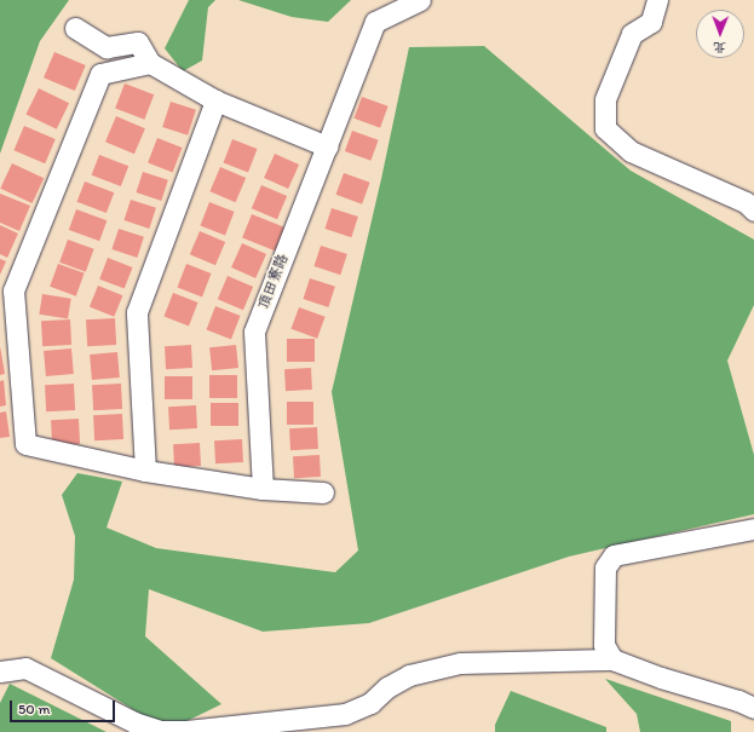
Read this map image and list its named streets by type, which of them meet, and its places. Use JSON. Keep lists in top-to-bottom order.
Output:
{
  "streets": {
    "street": ["頂田寮路"]
  },
  "scale_bar": "50 m",
  "north": "bottom"
}
